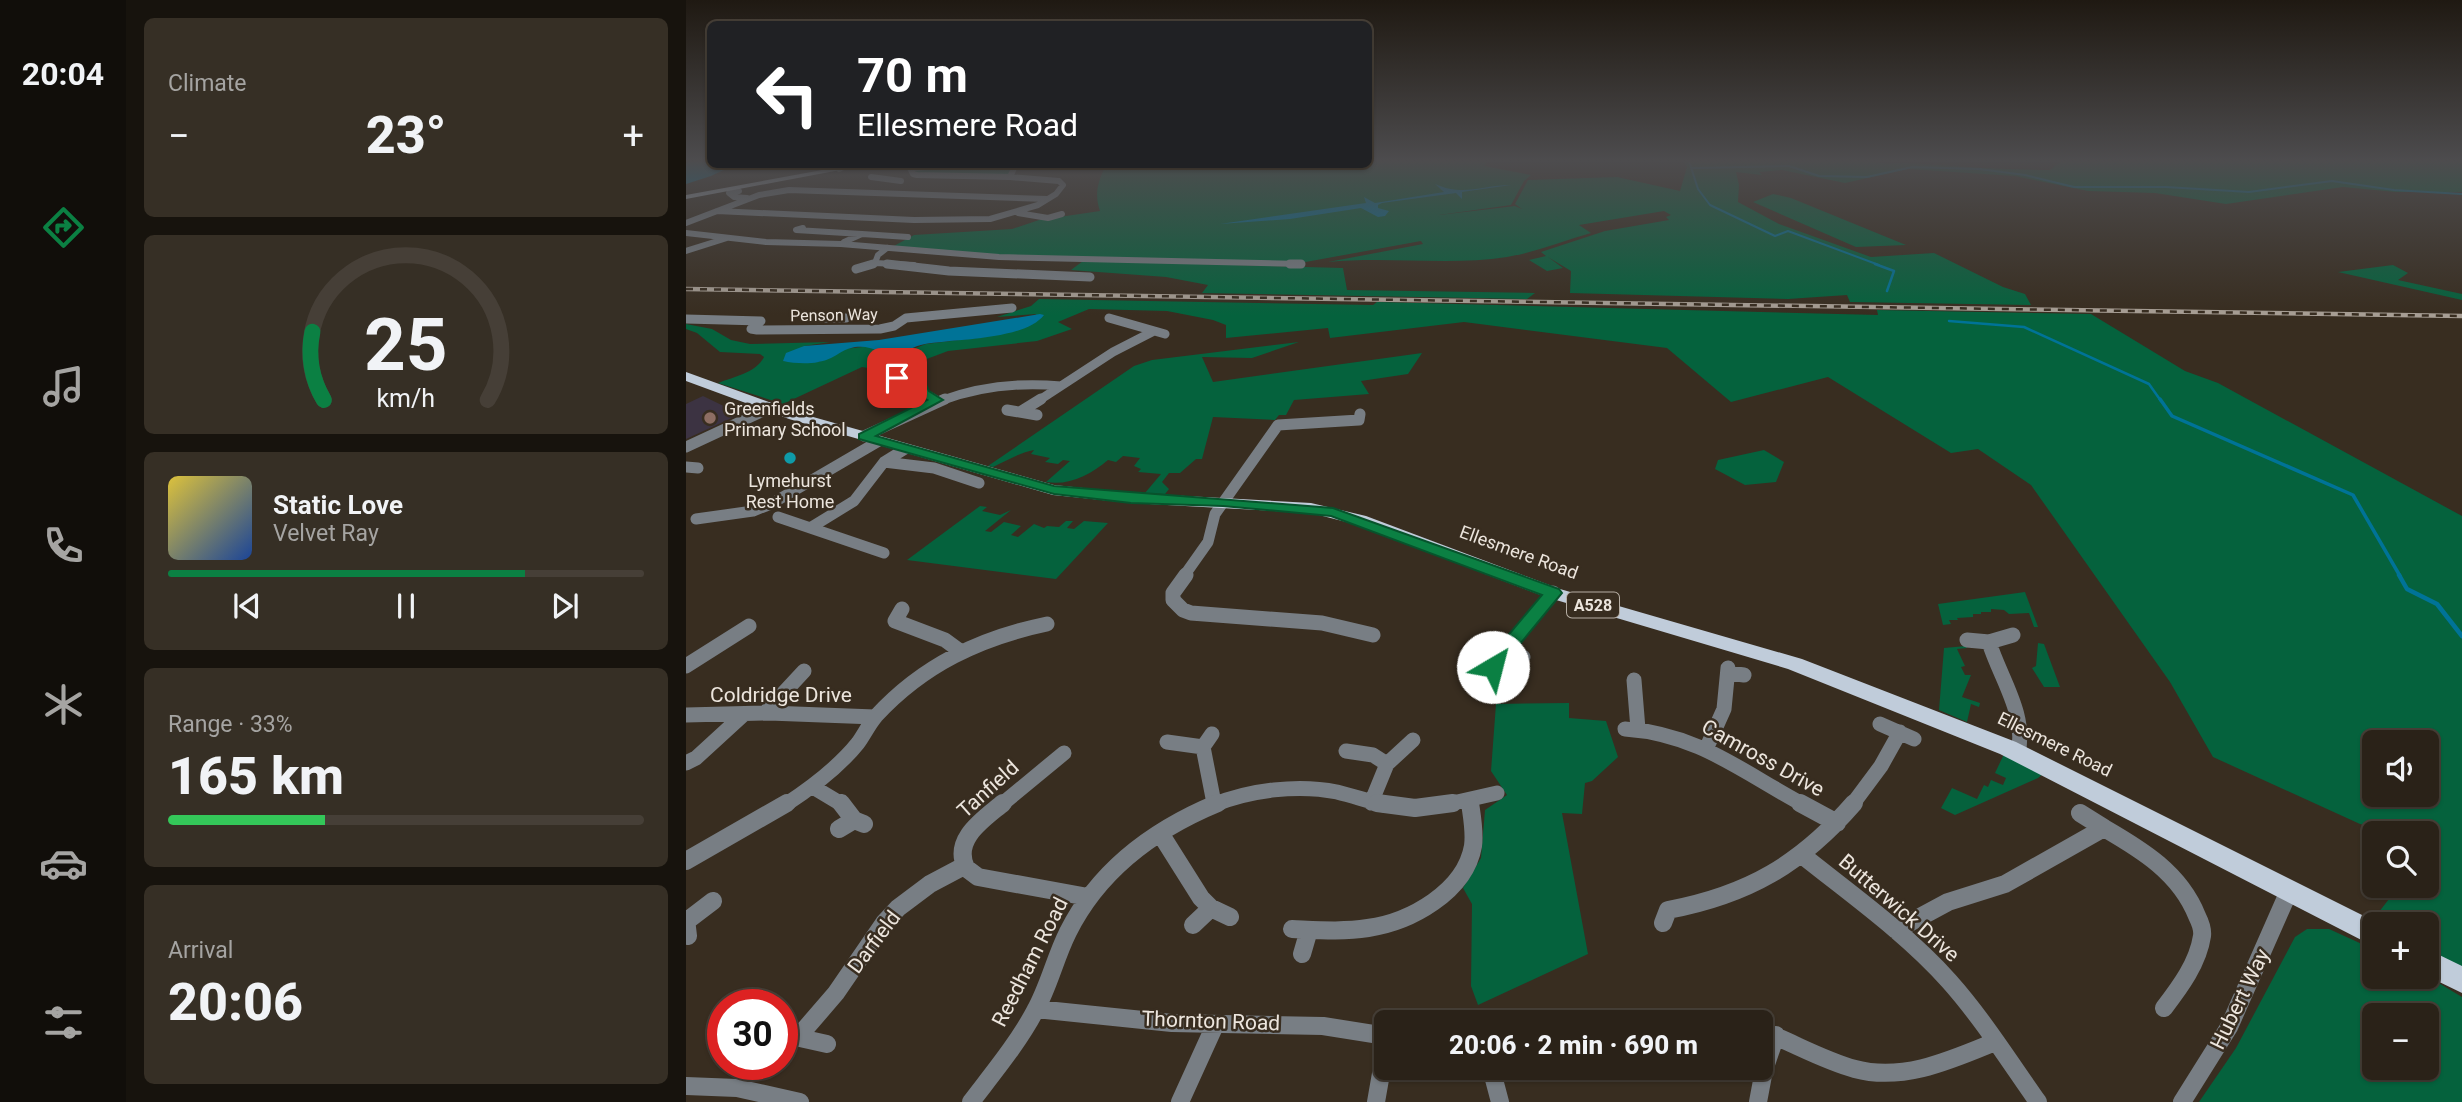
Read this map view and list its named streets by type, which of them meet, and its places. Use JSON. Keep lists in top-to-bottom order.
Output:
{
  "streets": {
    "main road": ["Ellesmere Road", "A528"],
    "street": [
      "Penson Way",
      "Coldridge Drive",
      "Camross Drive",
      "Tanfield",
      "Butterwick Drive",
      "Darfield",
      "Reedham Road",
      "Hubert Way",
      "Thornton Road"
    ]
  },
  "crossings": [
    ["Ellesmere Road", "Hubert Way"],
    ["Tanfield", "Darfield"],
    ["Reedham Road", "Thornton Road"]
  ],
  "places": ["Greenfields Primary School", "Lymehurst Rest Home"],
  "page": {
    "tabs": "20:04",
    "tile": [
      "Climate",
      ["Range · 33%", "165 km"],
      ["Arrival", "20:06"]
    ],
    "turn": ["70 m", "Ellesmere Road"],
    "heat": ["−", "23°", "+"],
    "song": ["Static Love", "Velvet Ray"],
    "map_buttons": ["+", "−"],
    "limit": "30",
    "trip": "20:06 · 2 min · 690 m",
    "gauge": ["25", "km/h"]
  }
}
